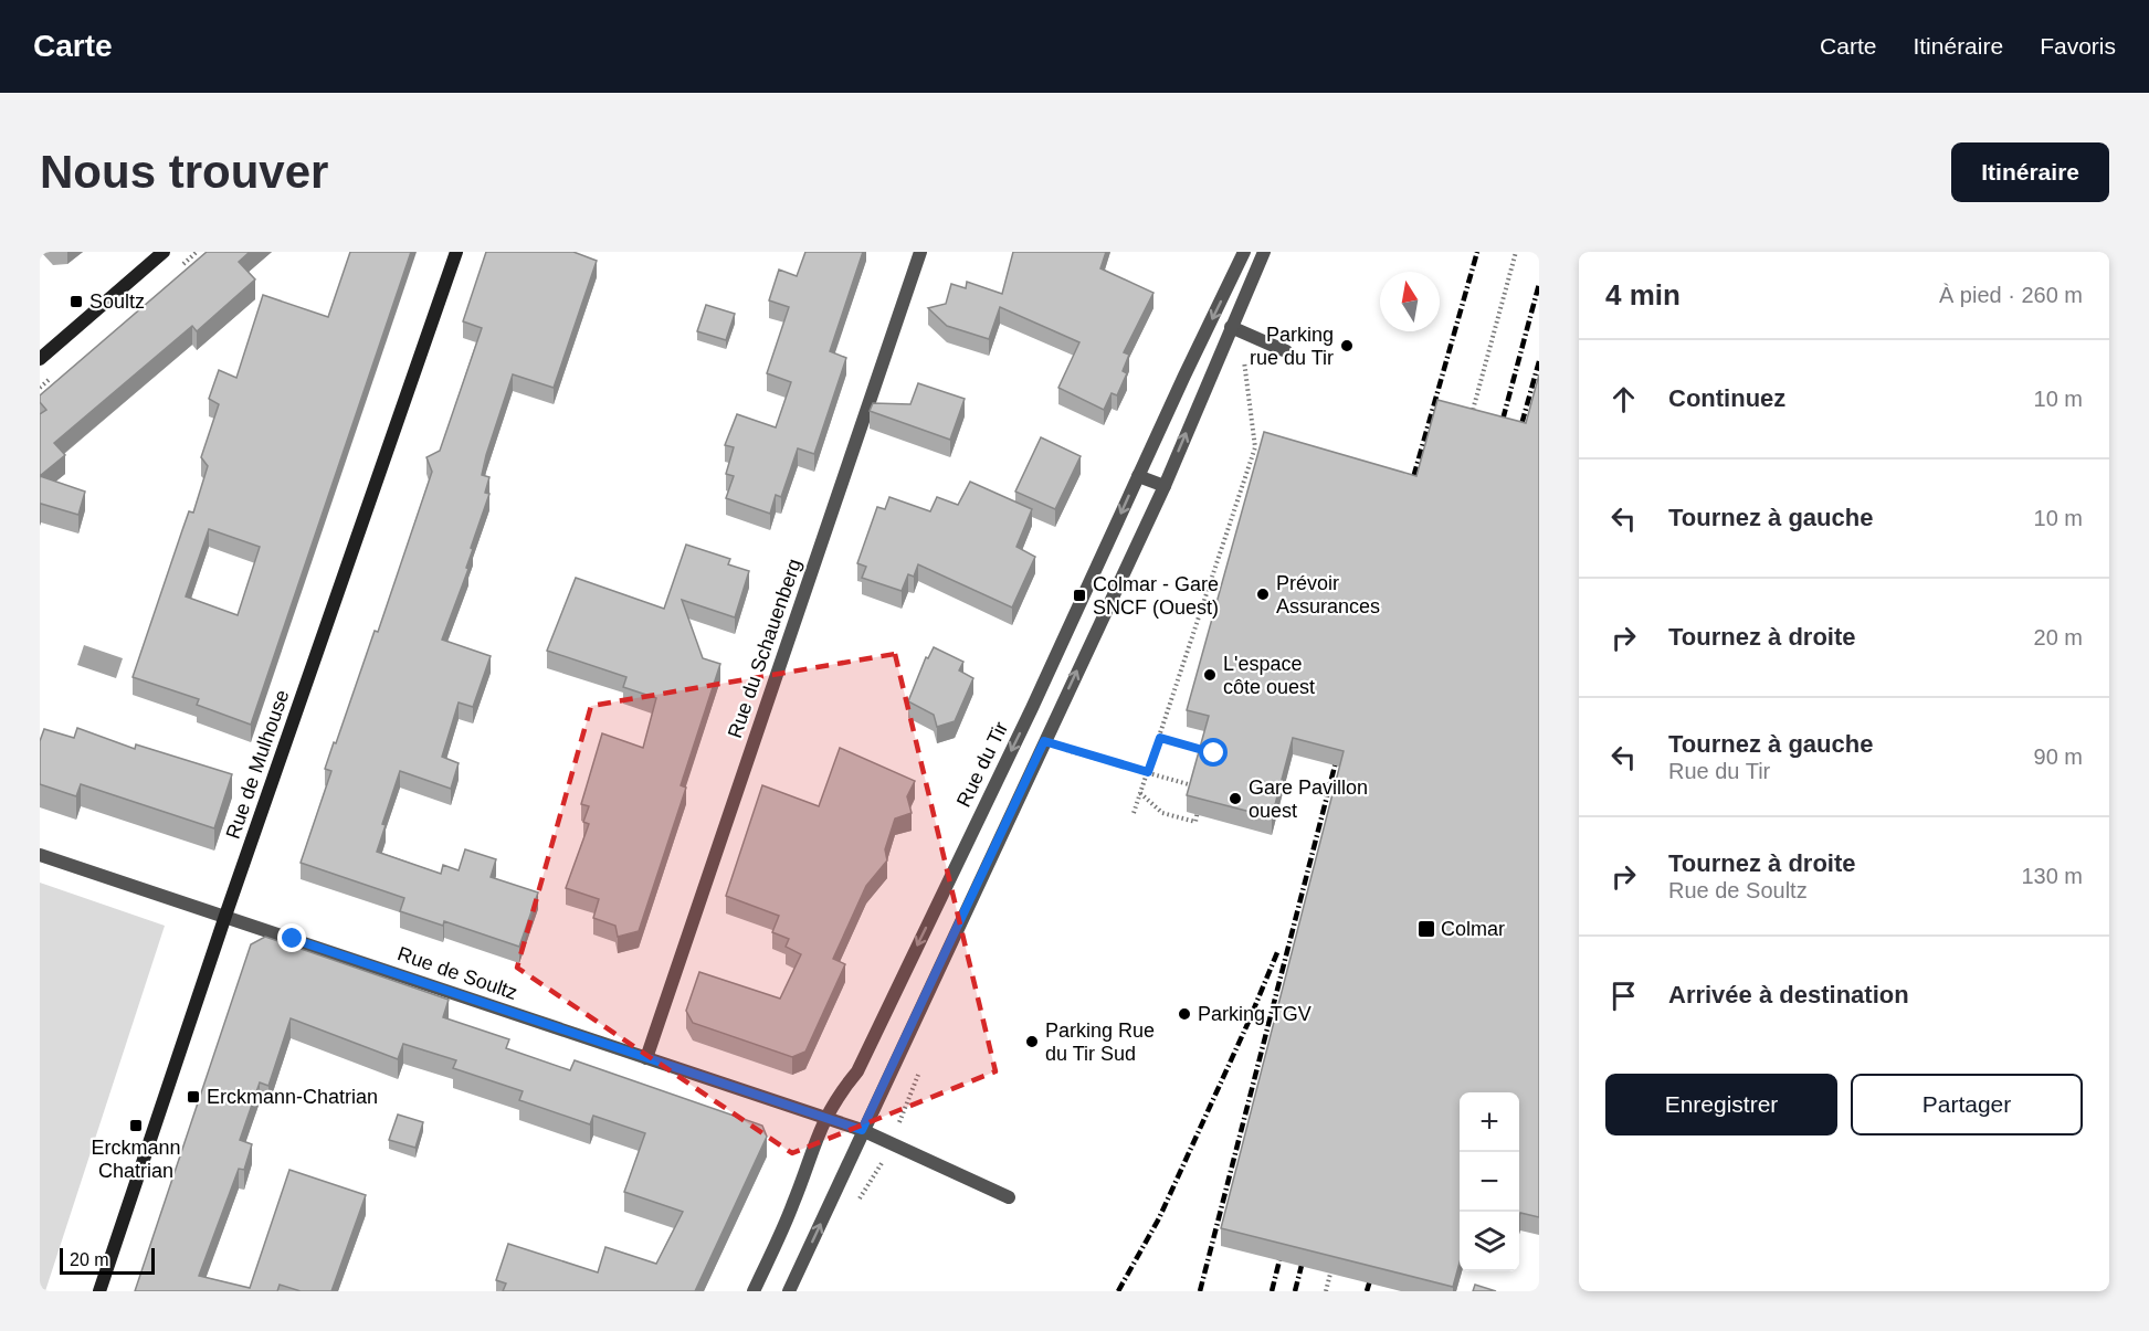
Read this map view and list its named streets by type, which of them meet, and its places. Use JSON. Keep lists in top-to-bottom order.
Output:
{
  "streets": {
    "street": [
      "Rue du Schauenberg",
      "Rue de Mulhouse",
      "Rue du Tir",
      "Rue de Soultz"
    ]
  },
  "crossings": [
    ["Rue du Schauenberg", "Rue de Soultz"],
    ["Rue de Mulhouse", "Rue de Soultz"],
    ["Rue du Tir", "Rue de Soultz"]
  ],
  "places": {
    "transit": [
      "Soultz",
      "Colmar - Gare SNCF (Ouest)",
      "Colmar",
      "Erckmann-Chatrian",
      "Erckmann Chatrian"
    ],
    "other": [
      "Parking rue du Tir",
      "Prévoir Assurances",
      "L'espace côte ouest",
      "Gare Pavillon ouest",
      "Parking TGV",
      "Parking Rue du Tir Sud"
    ]
  },
  "scale_bar": "20 m",
  "north": "top",
  "page": {
    "header": "Carte",
    "nav": ["Carte", "Itinéraire", "Favoris"],
    "buttons": [
      "Itinéraire",
      ["Enregistrer", "Partager"]
    ],
    "title": "Nous trouver",
    "heading": ["4 min", "À pied · 260 m"],
    "list": [
      ["Continuez", "10 m"],
      ["Tournez à gauche", "10 m"],
      ["Tournez à droite", "20 m"],
      ["Tournez à gauche", "Rue du Tir", "90 m"],
      ["Tournez à droite", "Rue de Soultz", "130 m"],
      "Arrivée à destination"
    ],
    "map_buttons": ["+", "−"],
    "scale": "20 m"
  }
}
